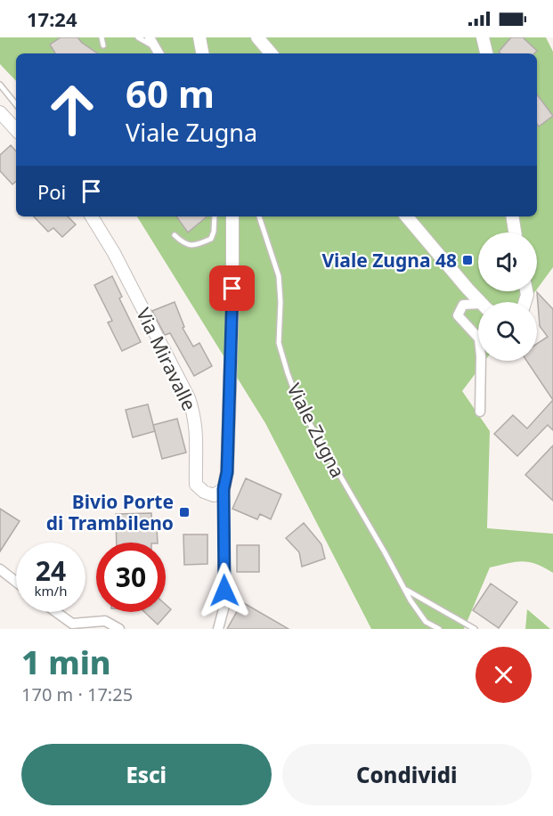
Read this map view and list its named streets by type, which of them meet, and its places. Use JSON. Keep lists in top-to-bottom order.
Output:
{
  "streets": {
    "street": ["Via Miravalle"],
    "lane": ["Viale Zugna"]
  },
  "places": {
    "transit": ["Viale Zugna 48", "Bivio Porte di Trambileno"]
  },
  "page": {
    "status": "17:24",
    "turn": ["60 m", "Viale Zugna"],
    "then": "Poi",
    "speed": "24 km/h",
    "limit": "30",
    "heading": ["1 min", "170 m · 17:25"],
    "buttons": ["Esci", "Condividi"]
  }
}
